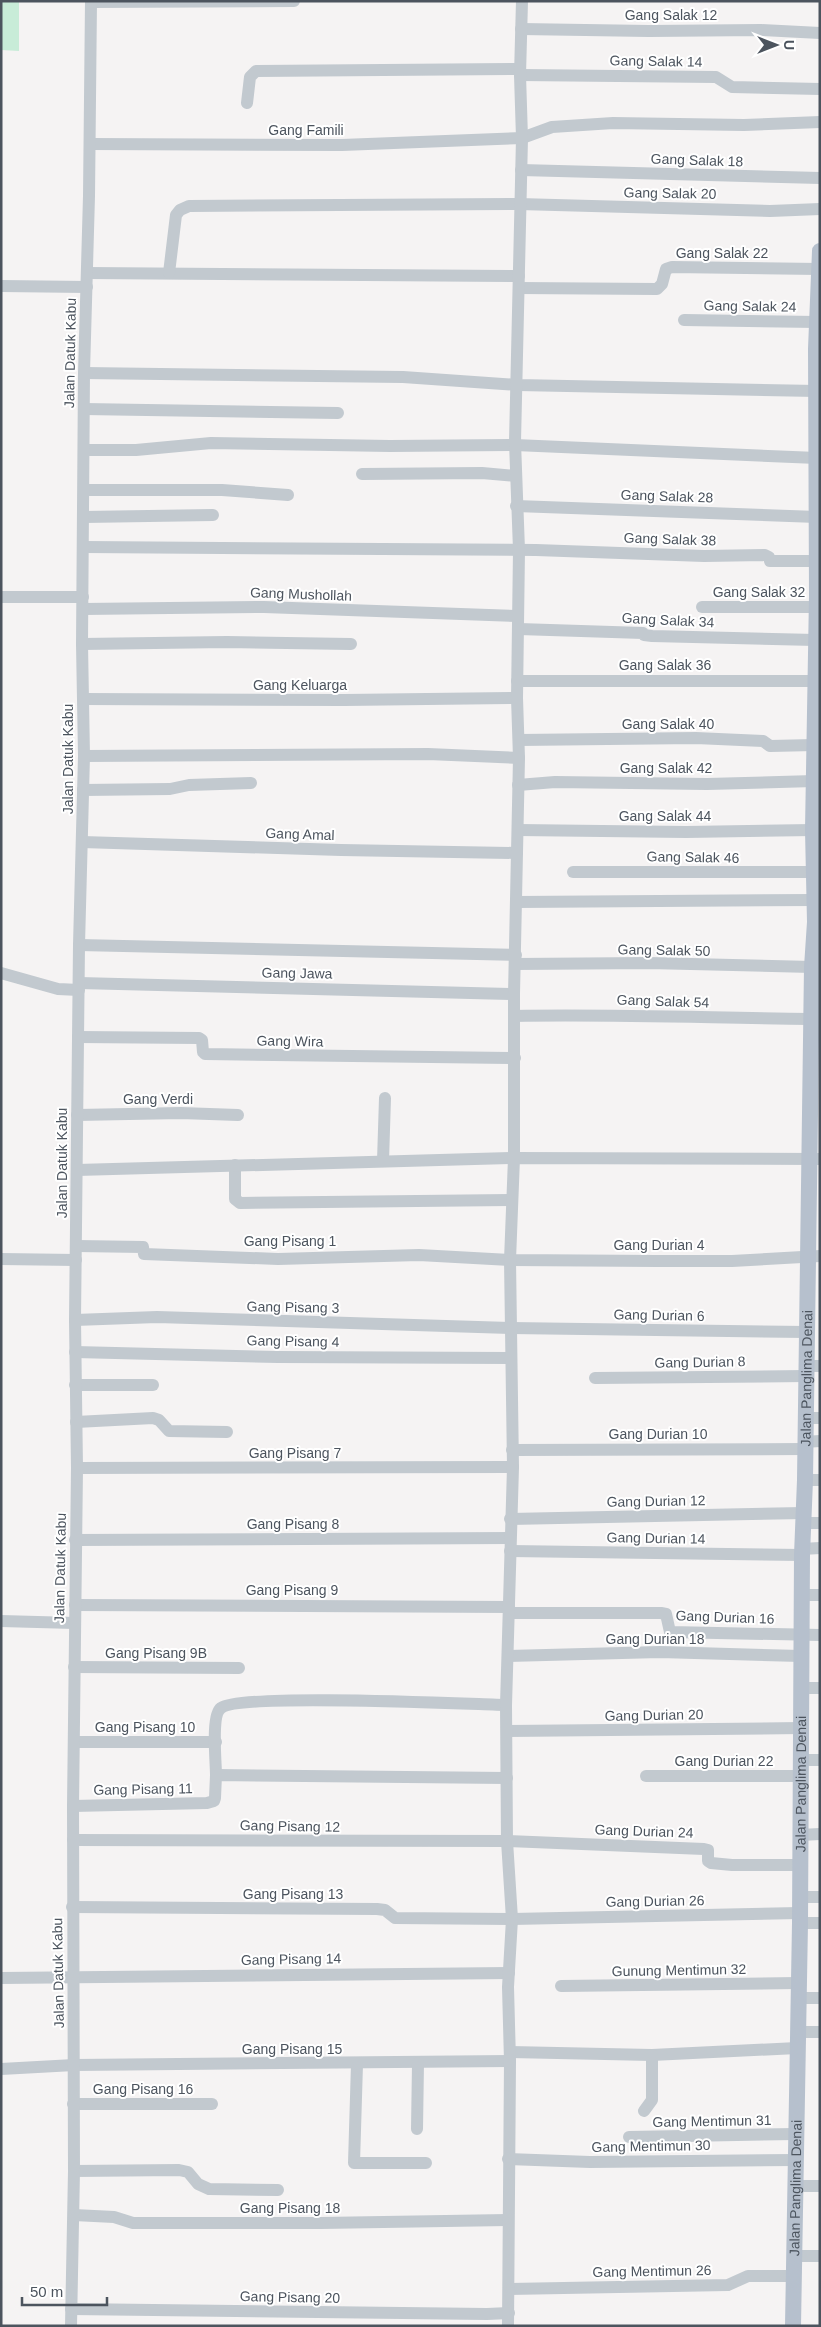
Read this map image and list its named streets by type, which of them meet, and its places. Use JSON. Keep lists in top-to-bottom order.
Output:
{
  "streets": {
    "main road": ["Jalan Panglima Denai"],
    "street": [
      "Gang Salak 12",
      "Gang Salak 14",
      "Gang Famili",
      "Gang Salak 18",
      "Gang Salak 20",
      "Gang Salak 22",
      "Gang Salak 24",
      "Jalan Datuk Kabu",
      "Gang Salak 28",
      "Gang Salak 38",
      "Gang Salak 32",
      "Gang Mushollah",
      "Gang Salak 34",
      "Gang Salak 36",
      "Gang Keluarga",
      "Gang Salak 40",
      "Gang Salak 42",
      "Gang Salak 44",
      "Gang Amal",
      "Gang Salak 46",
      "Gang Salak 50",
      "Gang Jawa",
      "Gang Salak 54",
      "Gang Wira",
      "Gang Verdi",
      "Gang Pisang 1",
      "Gang Durian 4",
      "Gang Pisang 3",
      "Gang Durian 6",
      "Gang Pisang 4",
      "Gang Durian 8",
      "Gang Durian 10",
      "Gang Pisang 7",
      "Gang Durian 12",
      "Gang Pisang 8",
      "Gang Durian 14",
      "Gang Pisang 9",
      "Gang Durian 16",
      "Gang Durian 18",
      "Gang Pisang 9B",
      "Gang Durian 20",
      "Gang Pisang 10",
      "Gang Durian 22",
      "Gang Pisang 11",
      "Gang Pisang 12",
      "Gang Durian 24",
      "Gang Pisang 13",
      "Gang Durian 26",
      "Gang Pisang 14",
      "Gunung Mentimun 32",
      "Gang Pisang 15",
      "Gang Pisang 16",
      "Gang Mentimun 31",
      "Gang Mentimun 30",
      "Gang Pisang 18",
      "Gang Mentimun 26",
      "Gang Pisang 20"
    ]
  },
  "crossings": [
    ["Gang Famili", "Jalan Datuk Kabu"],
    ["Gang Salak 22", "Jalan Panglima Denai"],
    ["Gang Salak 24", "Jalan Panglima Denai"],
    ["Jalan Datuk Kabu", "Gang Mushollah"],
    ["Jalan Datuk Kabu", "Gang Keluarga"],
    ["Jalan Datuk Kabu", "Gang Amal"],
    ["Jalan Datuk Kabu", "Gang Salak 50"],
    ["Jalan Datuk Kabu", "Gang Jawa"],
    ["Jalan Datuk Kabu", "Gang Wira"],
    ["Jalan Datuk Kabu", "Gang Verdi"],
    ["Jalan Datuk Kabu", "Gang Pisang 1"],
    ["Jalan Datuk Kabu", "Gang Pisang 3"],
    ["Jalan Datuk Kabu", "Gang Pisang 4"],
    ["Jalan Datuk Kabu", "Gang Pisang 7"],
    ["Jalan Datuk Kabu", "Gang Pisang 8"],
    ["Jalan Datuk Kabu", "Gang Pisang 9"],
    ["Jalan Datuk Kabu", "Gang Pisang 9B"],
    ["Jalan Datuk Kabu", "Gang Pisang 10"],
    ["Jalan Datuk Kabu", "Gang Pisang 11"],
    ["Jalan Datuk Kabu", "Gang Pisang 12"],
    ["Jalan Datuk Kabu", "Gang Pisang 13"],
    ["Jalan Datuk Kabu", "Gang Pisang 14"],
    ["Jalan Datuk Kabu", "Gang Pisang 15"],
    ["Jalan Datuk Kabu", "Gang Pisang 16"],
    ["Jalan Datuk Kabu", "Gang Pisang 18"],
    ["Jalan Datuk Kabu", "Gang Pisang 20"],
    ["Gang Salak 28", "Jalan Panglima Denai"],
    ["Gang Salak 38", "Jalan Panglima Denai"],
    ["Gang Salak 32", "Jalan Panglima Denai"],
    ["Gang Salak 34", "Jalan Panglima Denai"],
    ["Gang Salak 36", "Jalan Panglima Denai"],
    ["Gang Salak 40", "Jalan Panglima Denai"],
    ["Gang Salak 42", "Jalan Panglima Denai"],
    ["Gang Salak 44", "Jalan Panglima Denai"],
    ["Gang Salak 46", "Jalan Panglima Denai"],
    ["Gang Salak 50", "Jalan Panglima Denai"],
    ["Gang Salak 54", "Jalan Panglima Denai"],
    ["Gang Pisang 1", "Gang Durian 4"],
    ["Gang Durian 4", "Jalan Panglima Denai"],
    ["Gang Pisang 3", "Gang Durian 6"],
    ["Gang Durian 6", "Jalan Panglima Denai"],
    ["Gang Durian 8", "Jalan Panglima Denai"],
    ["Jalan Panglima Denai", "Gang Durian 10"],
    ["Jalan Panglima Denai", "Gang Durian 12"],
    ["Jalan Panglima Denai", "Gang Durian 14"],
    ["Jalan Panglima Denai", "Gang Durian 16"],
    ["Jalan Panglima Denai", "Gang Durian 18"],
    ["Jalan Panglima Denai", "Gang Durian 20"],
    ["Jalan Panglima Denai", "Gang Durian 22"],
    ["Jalan Panglima Denai", "Gang Durian 24"],
    ["Jalan Panglima Denai", "Gang Durian 26"],
    ["Jalan Panglima Denai", "Gunung Mentimun 32"],
    ["Jalan Panglima Denai", "Gang Pisang 15"],
    ["Jalan Panglima Denai", "Gang Mentimun 31"],
    ["Jalan Panglima Denai", "Gang Mentimun 30"],
    ["Jalan Panglima Denai", "Gang Mentimun 26"],
    ["Gang Pisang 8", "Gang Durian 14"],
    ["Gang Pisang 9", "Gang Durian 16"],
    ["Gang Pisang 12", "Gang Durian 24"],
    ["Gang Pisang 13", "Gang Durian 26"]
  ],
  "scale_bar": "50 m",
  "north": "right"
}
